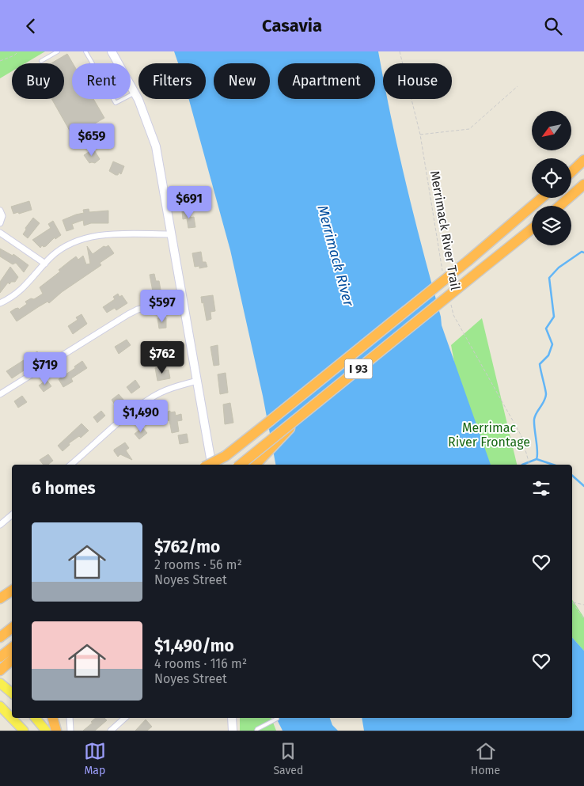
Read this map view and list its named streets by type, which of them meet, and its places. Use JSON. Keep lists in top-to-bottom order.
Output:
{
  "streets": {
    "highway": ["I 93"],
    "path": ["Merrimack River Trail"]
  },
  "water": ["Merrimack River"],
  "parks": ["Merrimac River Frontage"],
  "north": "bottom left",
  "page": {
    "header": "Casavia",
    "chip": [
      "Buy",
      "Rent",
      "Filters",
      "New",
      "Apartment",
      "House"
    ],
    "price": [
      "$659",
      "$691",
      "$597",
      "$762",
      "$719",
      "$1,490"
    ],
    "heading": "6 homes",
    "list": [
      {
        "name": "$762/mo",
        "note": "2 rooms · 56 m² · Noyes Street"
      },
      {
        "name": "$1,490/mo",
        "note": "4 rooms · 116 m² · Noyes Street"
      }
    ],
    "tabs": ["Map", "Saved", "Home"]
  }
}
